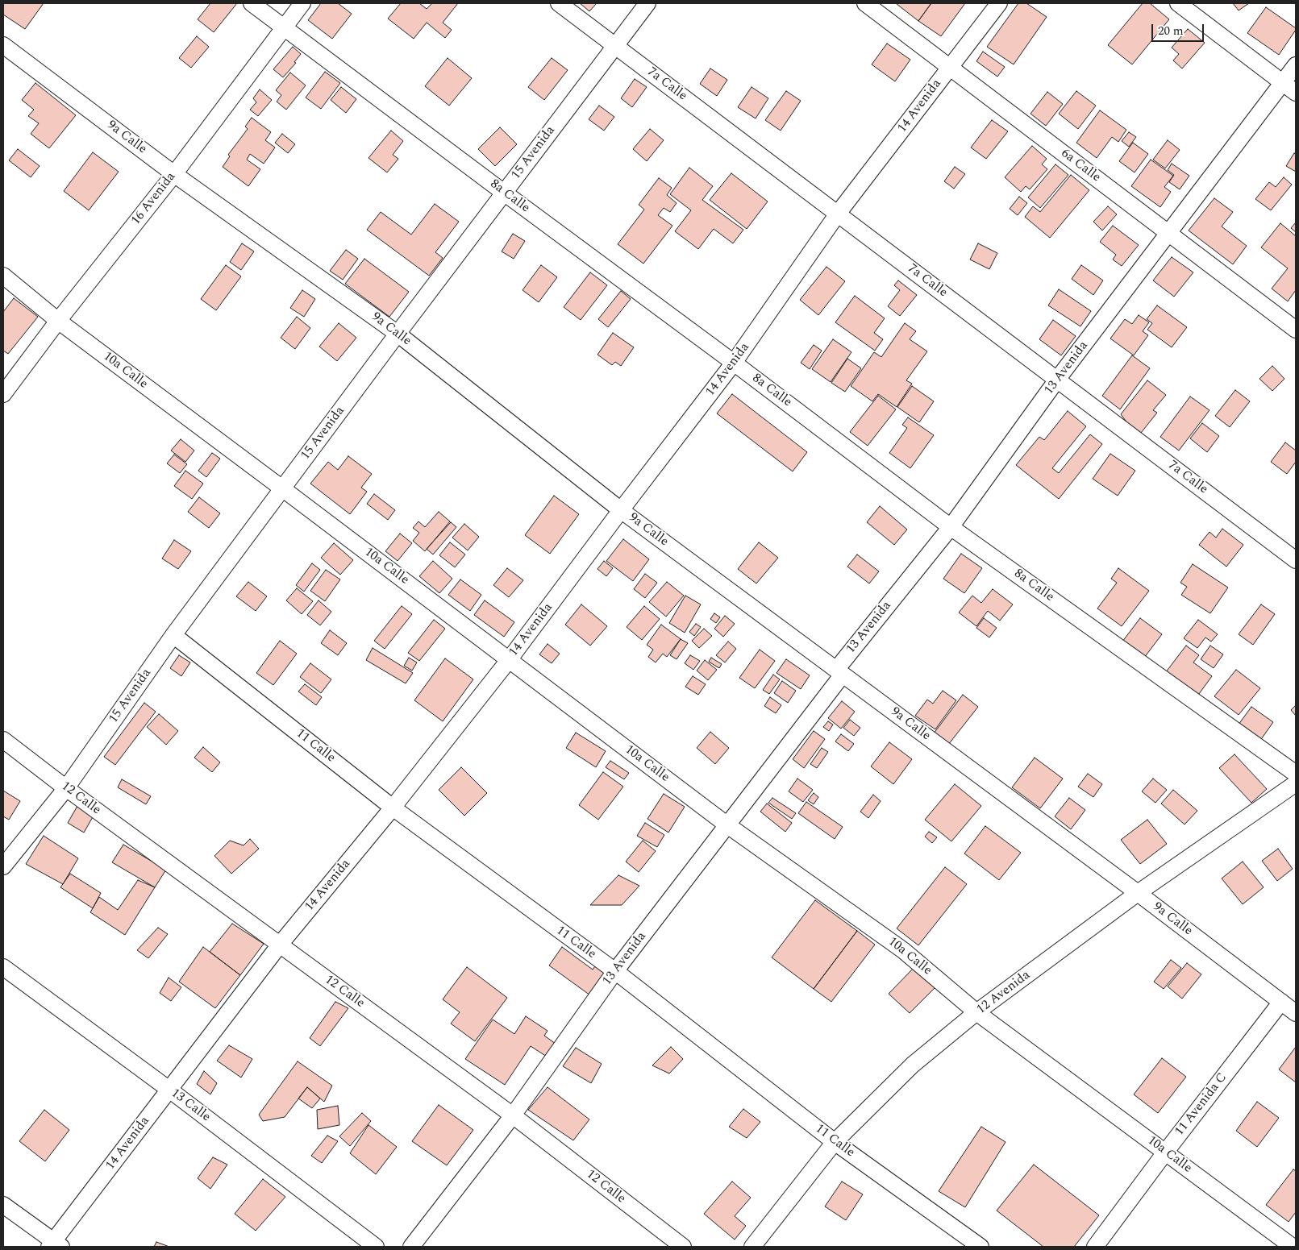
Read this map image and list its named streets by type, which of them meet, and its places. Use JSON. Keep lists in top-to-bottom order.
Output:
{
  "streets": {
    "street": [
      "7a Calle",
      "14 Avenida",
      "9a Calle",
      "15 Avenida",
      "6a Calle",
      "8a Calle",
      "16 Avenida",
      "13 Avenida",
      "10a Calle",
      "11 Calle",
      "12 Calle",
      "12 Avenida",
      "11 Avenida C",
      "13 Calle"
    ]
  },
  "crossings": [
    ["7a Calle", "14 Avenida"],
    ["7a Calle", "15 Avenida"],
    ["7a Calle", "13 Avenida"],
    ["14 Avenida", "9a Calle"],
    ["14 Avenida", "6a Calle"],
    ["14 Avenida", "8a Calle"],
    ["14 Avenida", "10a Calle"],
    ["14 Avenida", "11 Calle"],
    ["14 Avenida", "12 Calle"],
    ["14 Avenida", "13 Calle"],
    ["9a Calle", "15 Avenida"],
    ["9a Calle", "16 Avenida"],
    ["9a Calle", "13 Avenida"],
    ["9a Calle", "12 Avenida"],
    ["9a Calle", "11 Avenida C"],
    ["15 Avenida", "8a Calle"],
    ["15 Avenida", "10a Calle"],
    ["15 Avenida", "11 Calle"],
    ["15 Avenida", "12 Calle"],
    ["6a Calle", "13 Avenida"],
    ["8a Calle", "16 Avenida"],
    ["8a Calle", "13 Avenida"],
    ["16 Avenida", "10a Calle"],
    ["13 Avenida", "10a Calle"],
    ["13 Avenida", "11 Calle"],
    ["13 Avenida", "12 Calle"],
    ["10a Calle", "12 Avenida"],
    ["10a Calle", "11 Avenida C"],
    ["11 Calle", "12 Avenida"]
  ],
  "scale_bar": "20 m"
}
